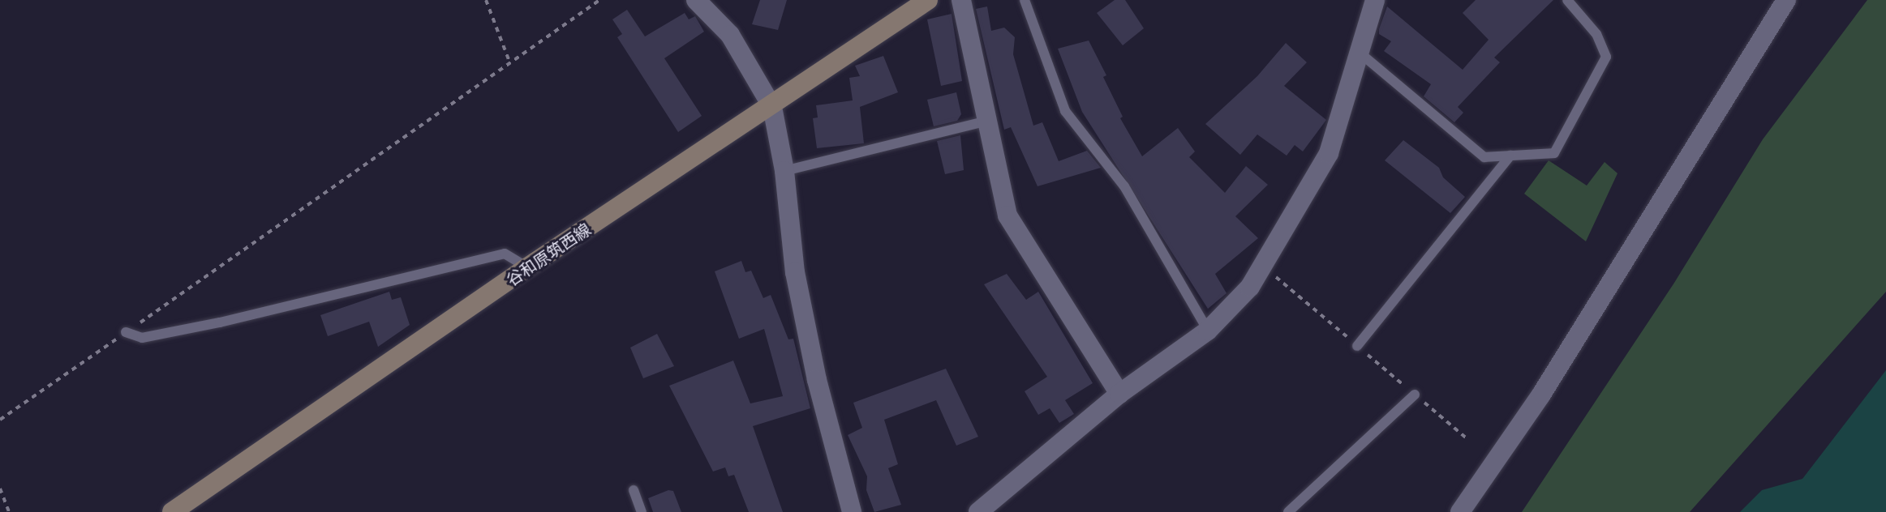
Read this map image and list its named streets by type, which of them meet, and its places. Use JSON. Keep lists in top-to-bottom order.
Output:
{
  "streets": {
    "main road": ["谷和原筑西線"]
  }
}
